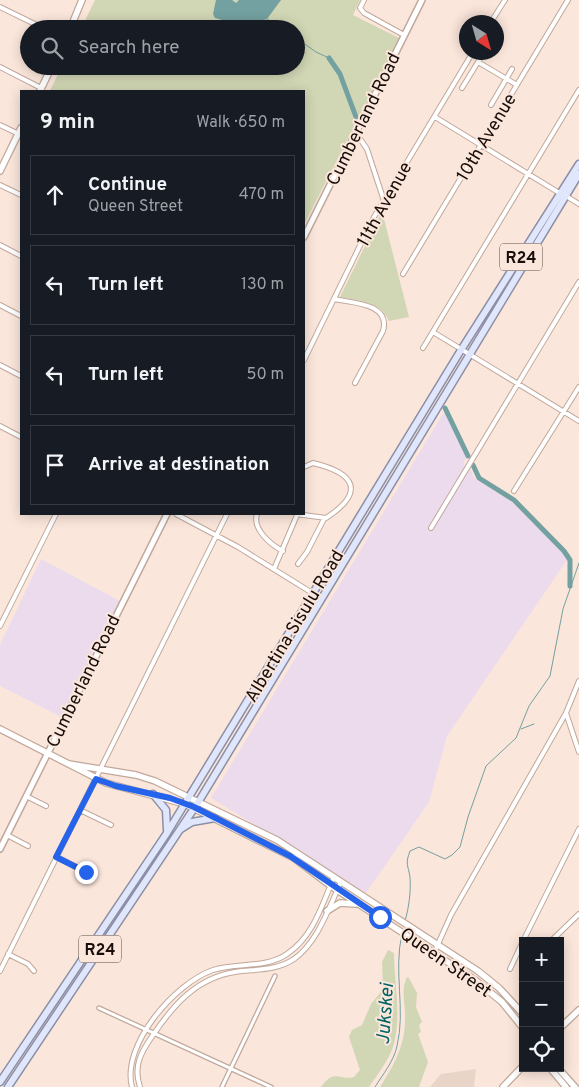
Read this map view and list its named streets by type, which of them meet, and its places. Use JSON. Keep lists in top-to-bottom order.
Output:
{
  "streets": {
    "main road": ["R24", "Albertina Sisulu Road", "Queen Street"],
    "street": ["Cumberland Road", "10th Avenue", "11th Avenue"]
  },
  "crossings": [
    ["Cumberland Road", "Queen Street"],
    ["Albertina Sisulu Road", "Queen Street"]
  ],
  "water": ["Jukskei"],
  "north": "bottom right",
  "page": {
    "search": "Search here",
    "heading": ["9 min", "Walk · 650 m"],
    "list": [
      ["Continue", "Queen Street", "470 m"],
      ["Turn left", "130 m"],
      ["Turn left", "50 m"],
      "Arrive at destination"
    ],
    "map_buttons": ["+", "−"]
  }
}
